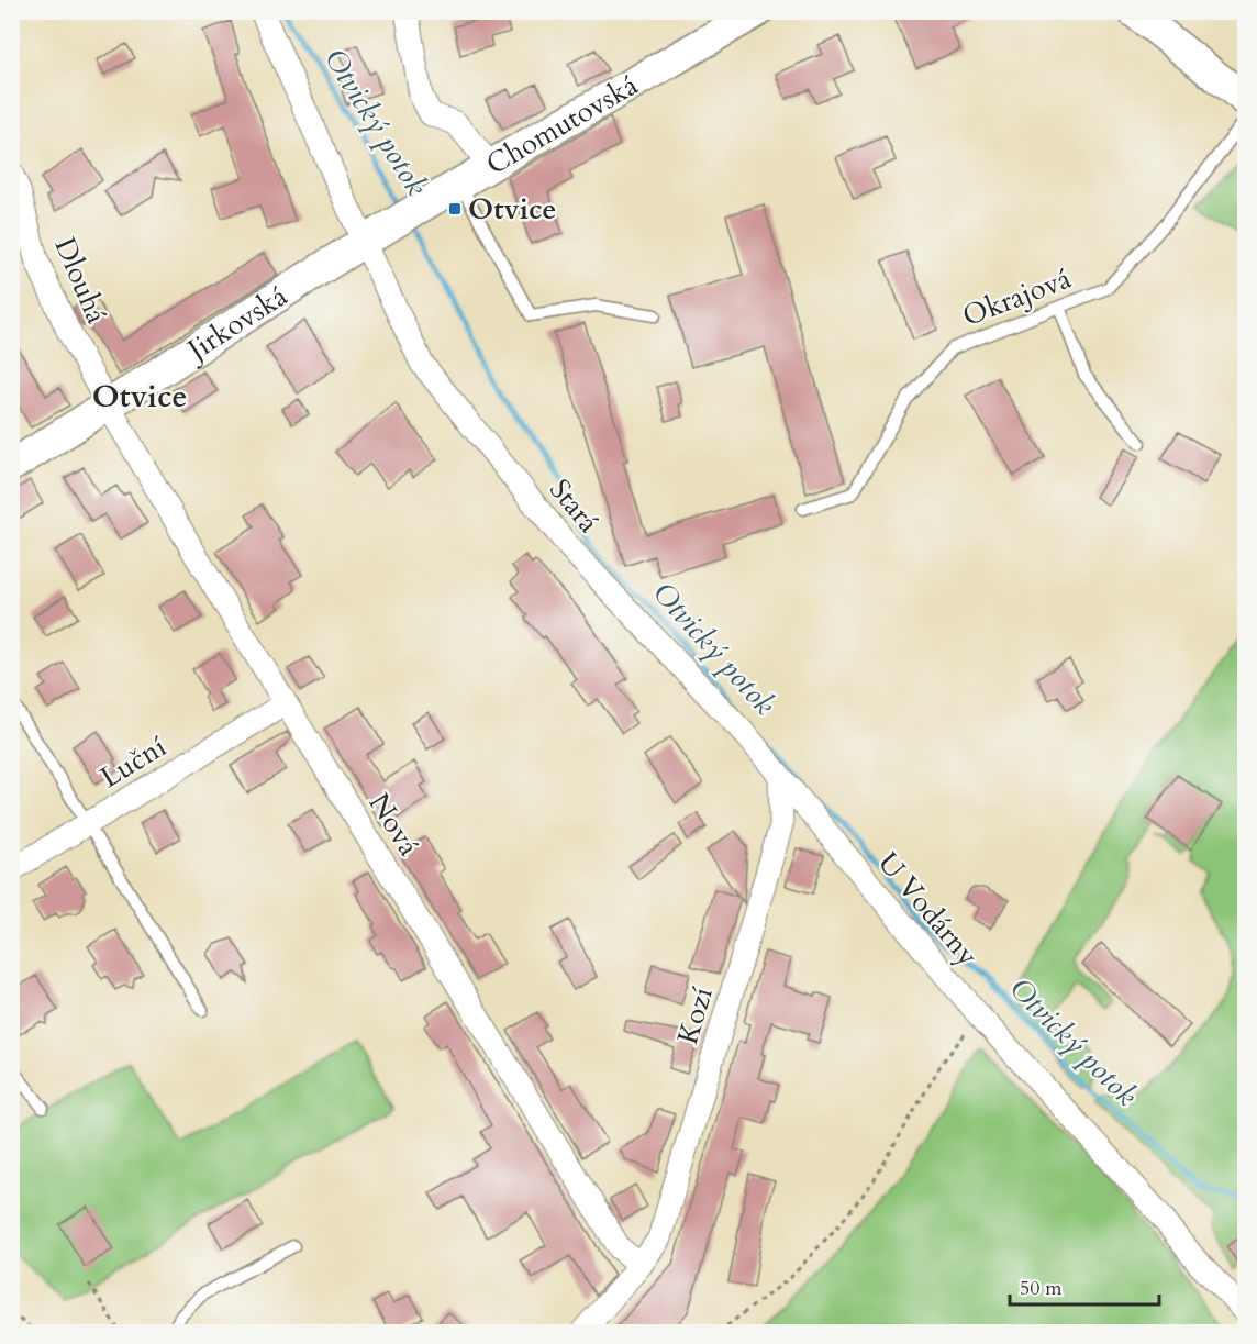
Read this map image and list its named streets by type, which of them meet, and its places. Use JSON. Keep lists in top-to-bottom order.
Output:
{
  "streets": {
    "main road": ["Chomutovská", "Jirkovská"],
    "street": [
      "Dlouhá",
      "Stará",
      "Luční",
      "Nová",
      "U Vodárny",
      "Kozí"
    ],
    "lane": ["Okrajová"]
  },
  "crossings": [
    ["Chomutovská", "Jirkovská"],
    ["Chomutovská", "Stará"],
    ["Dlouhá", "Jirkovská"],
    ["Dlouhá", "Nová"],
    ["Jirkovská", "Stará"],
    ["Jirkovská", "Nová"],
    ["Stará", "U Vodárny"],
    ["Stará", "Kozí"],
    ["Luční", "Nová"],
    ["Nová", "Kozí"],
    ["U Vodárny", "Kozí"]
  ],
  "districts": ["Otvice"],
  "water": ["Otvický potok"],
  "places": {
    "transit": ["Otvice"]
  },
  "scale_bar": "50 m"
}
